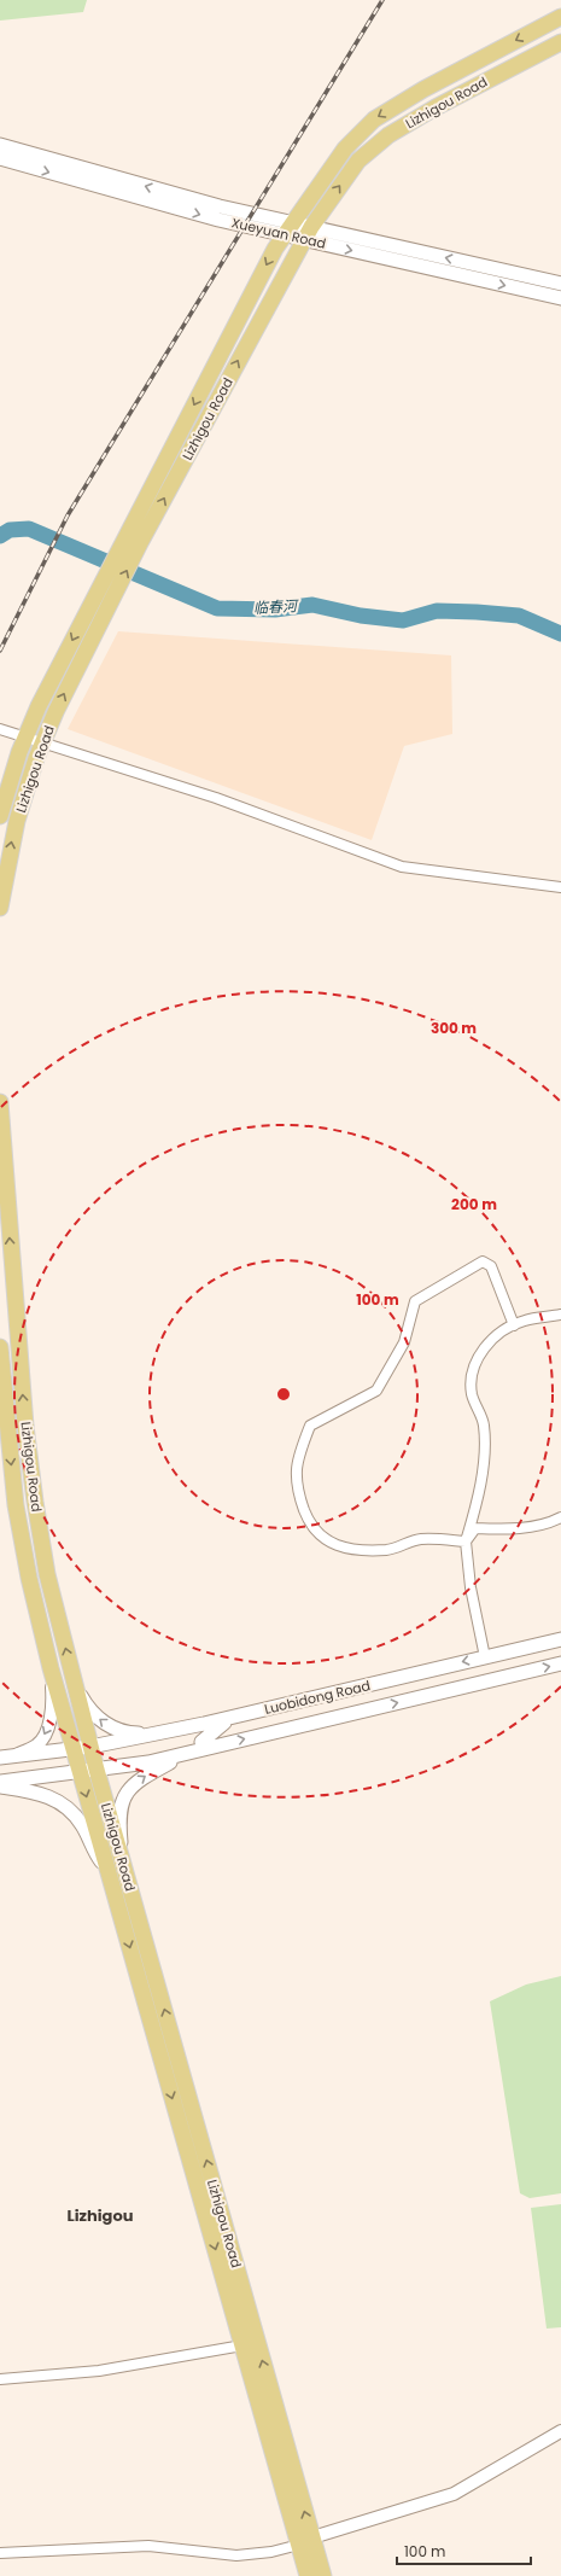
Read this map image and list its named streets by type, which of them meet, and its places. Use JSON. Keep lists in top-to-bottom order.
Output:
{
  "streets": {
    "main road": ["Lizhigou Road", "Xueyuan Road", "Luobidong Road"]
  },
  "crossings": [
    ["Lizhigou Road", "Xueyuan Road"],
    ["Lizhigou Road", "Luobidong Road"]
  ],
  "districts": ["Lizhigou"],
  "water": ["临春河"],
  "scale_bar": "100 m",
  "rings": ["300 m", "200 m", "100 m"]
}
